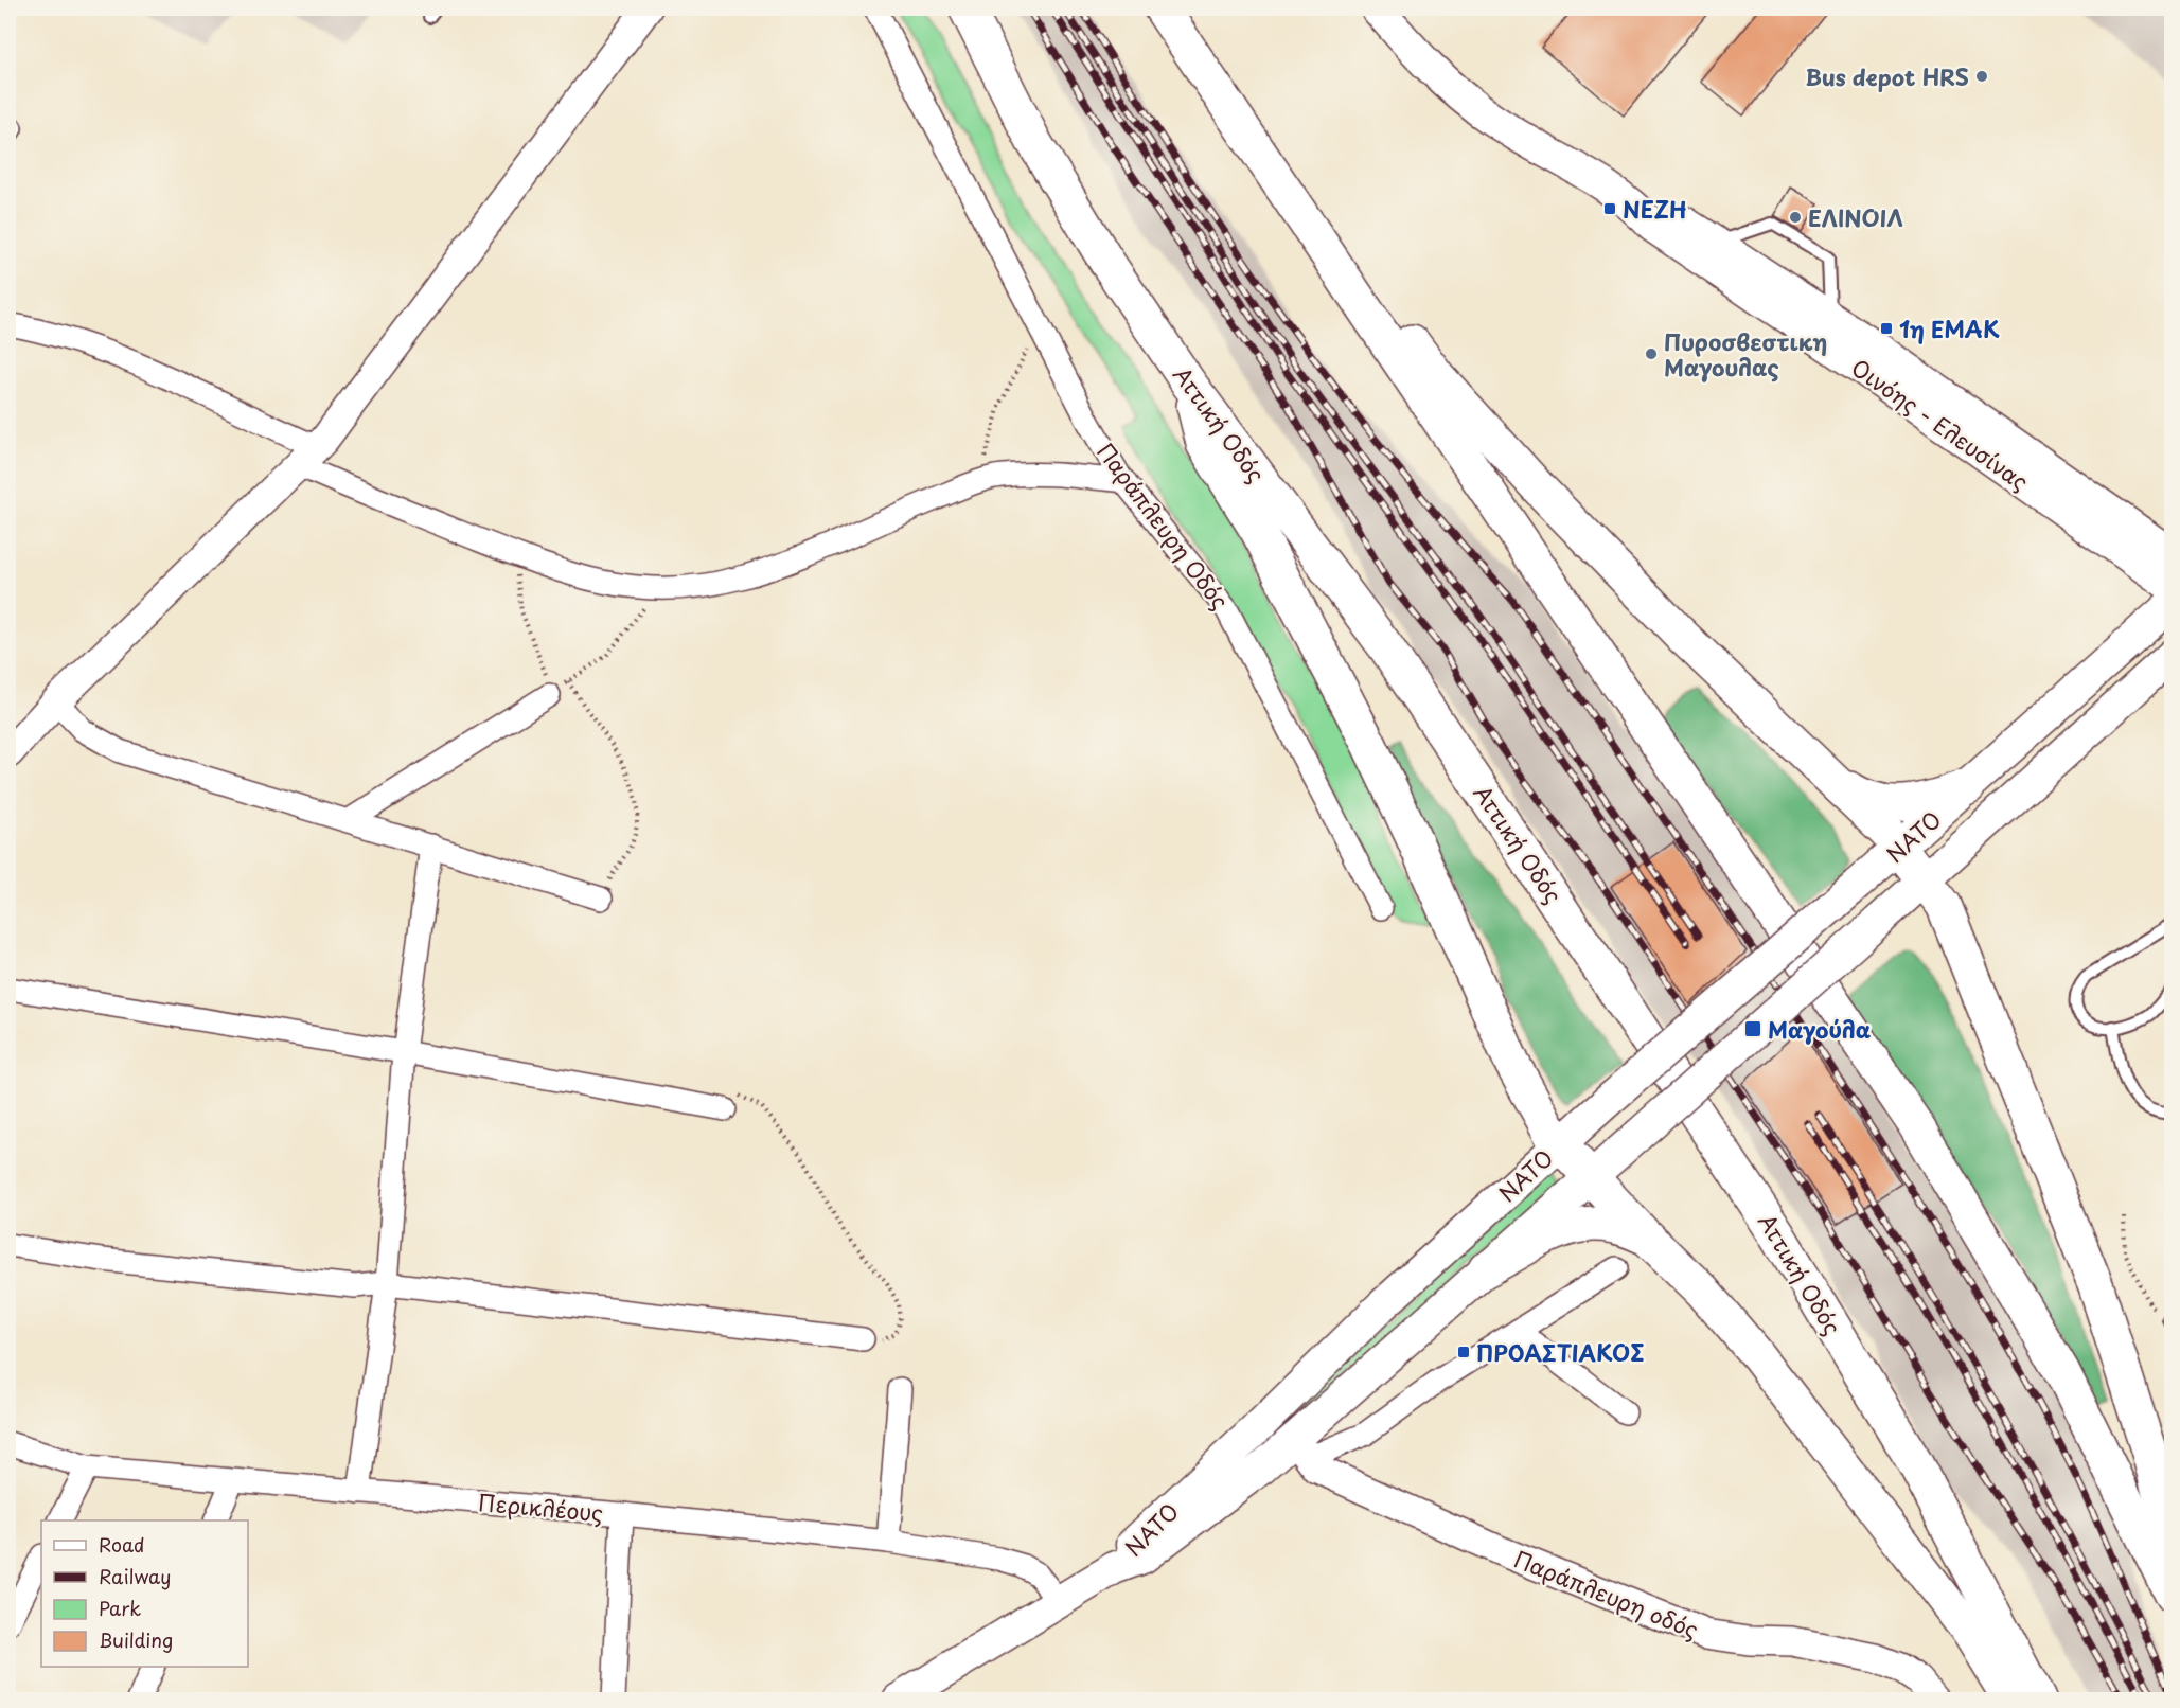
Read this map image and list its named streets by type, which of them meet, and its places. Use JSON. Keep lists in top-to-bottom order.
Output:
{
  "streets": {
    "highway": ["Αττική Οδός"],
    "main road": ["Οινόης - Ελευσίνας", "ΝΑΤΟ"],
    "street": ["Παράπλευρη Οδός", "Περικλέους", "Παράπλευρη οδός"]
  },
  "crossings": [
    ["ΝΑΤΟ", "Παράπλευρη οδός"]
  ],
  "places": {
    "other": ["Bus depot HRS", "ΕΛΙΝΟΙΛ", "Πυροσβεστικη Μαγουλας"],
    "transit": [
      "ΝΕΖΗ",
      "1η ΕΜΑΚ",
      "Μαγούλα",
      "ΠΡΟΑΣΤΙΑΚΟΣ"
    ]
  },
  "legend": [
    "Road",
    "Railway",
    "Park",
    "Building"
  ]
}
